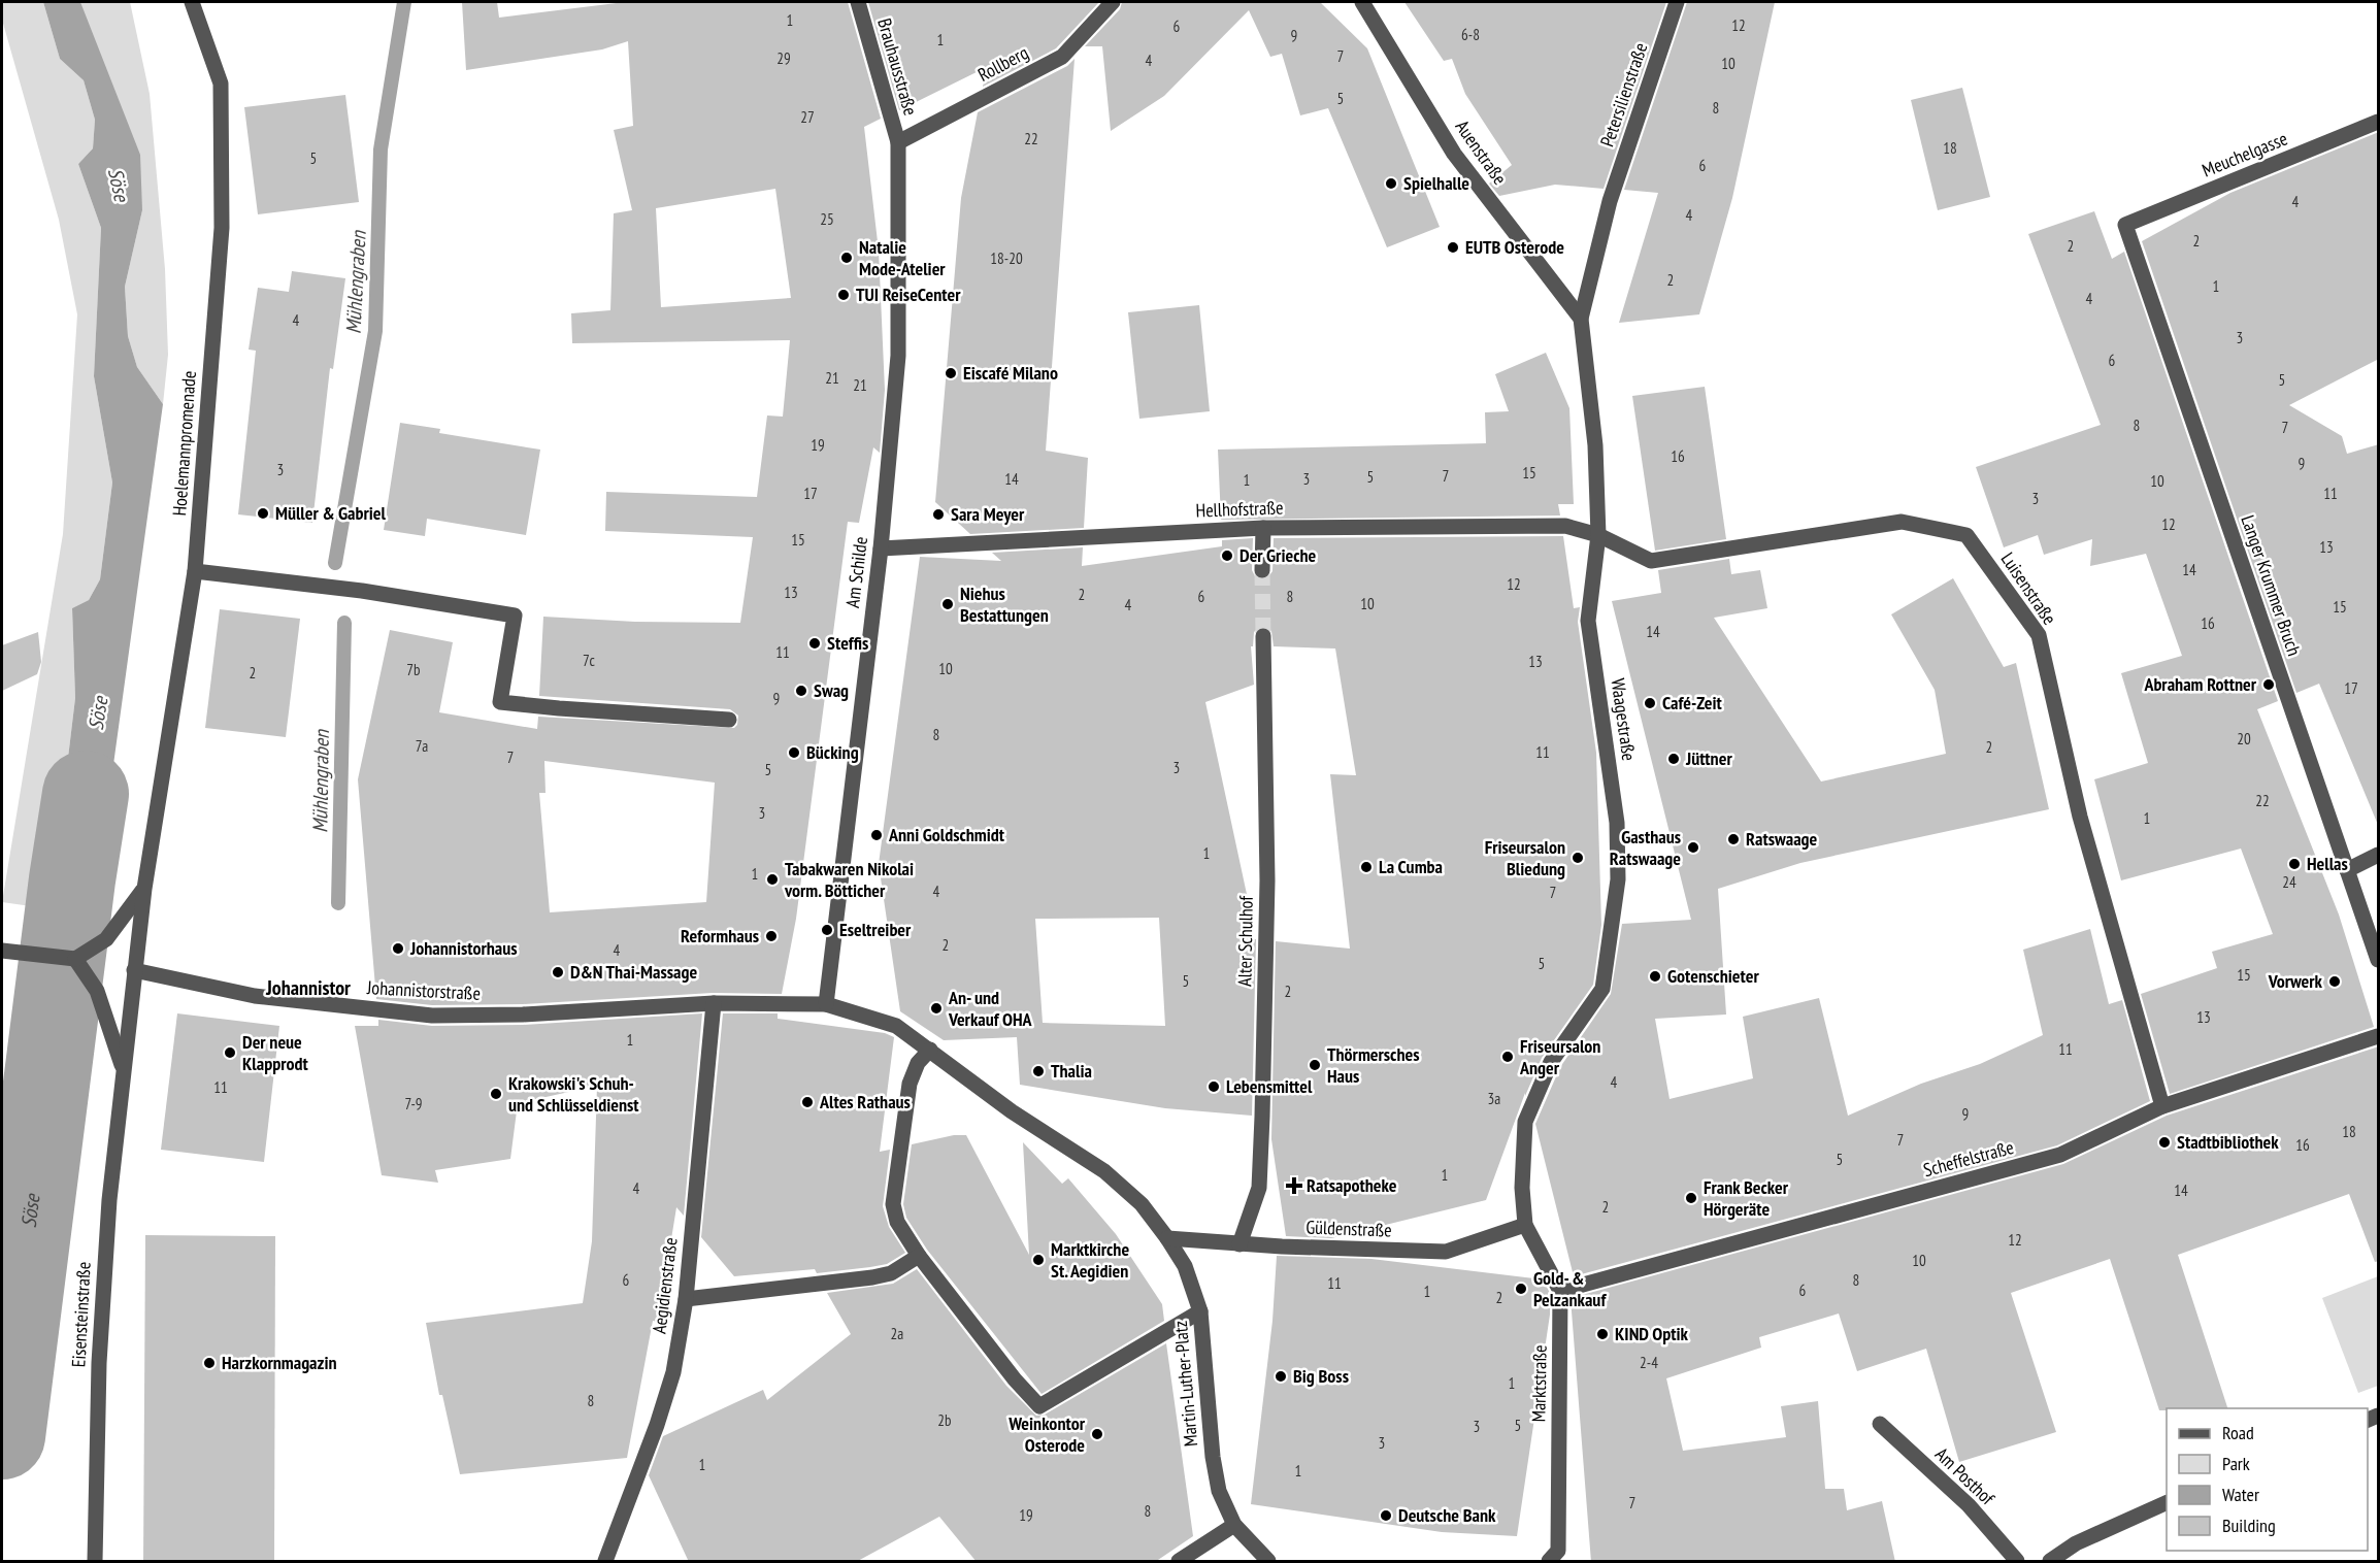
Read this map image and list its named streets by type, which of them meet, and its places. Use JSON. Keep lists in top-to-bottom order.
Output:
{
  "streets": {
    "street": [
      "Rollberg",
      "Brauhausstraße",
      "Petersilienstraße",
      "Auenstraße",
      "Meuchelgasse",
      "Hoelemannpromenade",
      "Hellhofstraße",
      "Am Schilde",
      "Langer Krummer Bruch",
      "Luisenstraße",
      "Waagestraße",
      "Alter Schulhof",
      "Johannistorstraße",
      "Scheffelstraße",
      "Güldenstraße",
      "Aegidienstraße",
      "Eisensteinstraße",
      "Martin-Luther-Platz",
      "Marktstraße",
      "Am Posthof"
    ]
  },
  "crossings": [
    ["Rollberg", "Brauhausstraße"],
    ["Rollberg", "Am Schilde"],
    ["Brauhausstraße", "Am Schilde"],
    ["Petersilienstraße", "Waagestraße"],
    ["Auenstraße", "Waagestraße"],
    ["Meuchelgasse", "Langer Krummer Bruch"],
    ["Hoelemannpromenade", "Johannistorstraße"],
    ["Hoelemannpromenade", "Eisensteinstraße"],
    ["Hellhofstraße", "Am Schilde"],
    ["Hellhofstraße", "Luisenstraße"],
    ["Hellhofstraße", "Waagestraße"],
    ["Am Schilde", "Martin-Luther-Platz"],
    ["Luisenstraße", "Waagestraße"],
    ["Luisenstraße", "Scheffelstraße"],
    ["Waagestraße", "Güldenstraße"],
    ["Waagestraße", "Marktstraße"],
    ["Alter Schulhof", "Güldenstraße"],
    ["Johannistorstraße", "Aegidienstraße"],
    ["Johannistorstraße", "Eisensteinstraße"],
    ["Johannistorstraße", "Martin-Luther-Platz"],
    ["Scheffelstraße", "Marktstraße"],
    ["Güldenstraße", "Martin-Luther-Platz"],
    ["Güldenstraße", "Marktstraße"],
    ["Aegidienstraße", "Martin-Luther-Platz"]
  ],
  "districts": ["Johannistor"],
  "water": ["Söse", "Mühlengraben"],
  "places": {
    "other": [
      "Spielhalle",
      "EUTB Osterode",
      "Natalie Mode-Atelier",
      "TUI ReiseCenter",
      "Eiscafé Milano",
      "Müller & Gabriel",
      "Sara Meyer",
      "Der Grieche",
      "Niehus Bestattungen",
      "Steffis",
      "Abraham Rottner",
      "Swag",
      "Café-Zeit",
      "Bücking",
      "Jüttner",
      "Anni Goldschmidt",
      "Ratswaage",
      "Gasthaus Ratswaage",
      "Friseursalon Bliedung",
      "Hellas",
      "La Cumba",
      "Tabakwaren Nikolai vorm. Bötticher",
      "Eseltreiber",
      "Reformhaus",
      "Johannistorhaus",
      "D&N Thai-Massage",
      "Gotenschieter",
      "Vorwerk",
      "An- und Verkauf OHA",
      "Der neue Klapprodt",
      "Friseursalon Anger",
      "Thörmersches Haus",
      "Thalia",
      "Lebensmittel",
      "Krakowski's Schuh- und Schlüsseldienst",
      "Altes Rathaus",
      "Stadtbibliothek",
      "Frank Becker Hörgeräte",
      "Marktkirche St. Aegidien",
      "Gold- & Pelzankauf",
      "KIND Optik",
      "Harzkornmagazin",
      "Big Boss",
      "Weinkontor Osterode",
      "Deutsche Bank"
    ],
    "health": ["Ratsapotheke"]
  },
  "house_numbers": [
    "1",
    "12",
    "6",
    "6-8",
    "9",
    "1",
    "7",
    "29",
    "4",
    "10",
    "5",
    "8",
    "27",
    "22",
    "18",
    "5",
    "6",
    "4",
    "4",
    "25",
    "2",
    "2",
    "18-20",
    "2",
    "1",
    "4",
    "4",
    "3",
    "6",
    "21",
    "5",
    "21",
    "8",
    "7",
    "19",
    "16",
    "9",
    "3",
    "15",
    "7",
    "5",
    "14",
    "3",
    "1",
    "10",
    "17",
    "11",
    "3",
    "12",
    "15",
    "13",
    "14",
    "12",
    "13",
    "2",
    "6",
    "8",
    "10",
    "4",
    "15",
    "16",
    "14",
    "11",
    "7c",
    "13",
    "10",
    "7b",
    "2",
    "17",
    "9",
    "8",
    "20",
    "7a",
    "2",
    "11",
    "7",
    "3",
    "5",
    "22",
    "3",
    "1",
    "1",
    "1",
    "24",
    "4",
    "7",
    "2",
    "4",
    "5",
    "15",
    "5",
    "2",
    "13",
    "1",
    "11",
    "4",
    "11",
    "3a",
    "7-9",
    "9",
    "18",
    "7",
    "16",
    "5",
    "1",
    "4",
    "14",
    "2",
    "12",
    "10",
    "6",
    "8",
    "11",
    "6",
    "1",
    "2",
    "2a",
    "2-4",
    "1",
    "8",
    "2b",
    "5",
    "3",
    "3",
    "1",
    "1",
    "7",
    "8",
    "19"
  ],
  "legend": [
    "Road",
    "Park",
    "Water",
    "Building"
  ]
}
